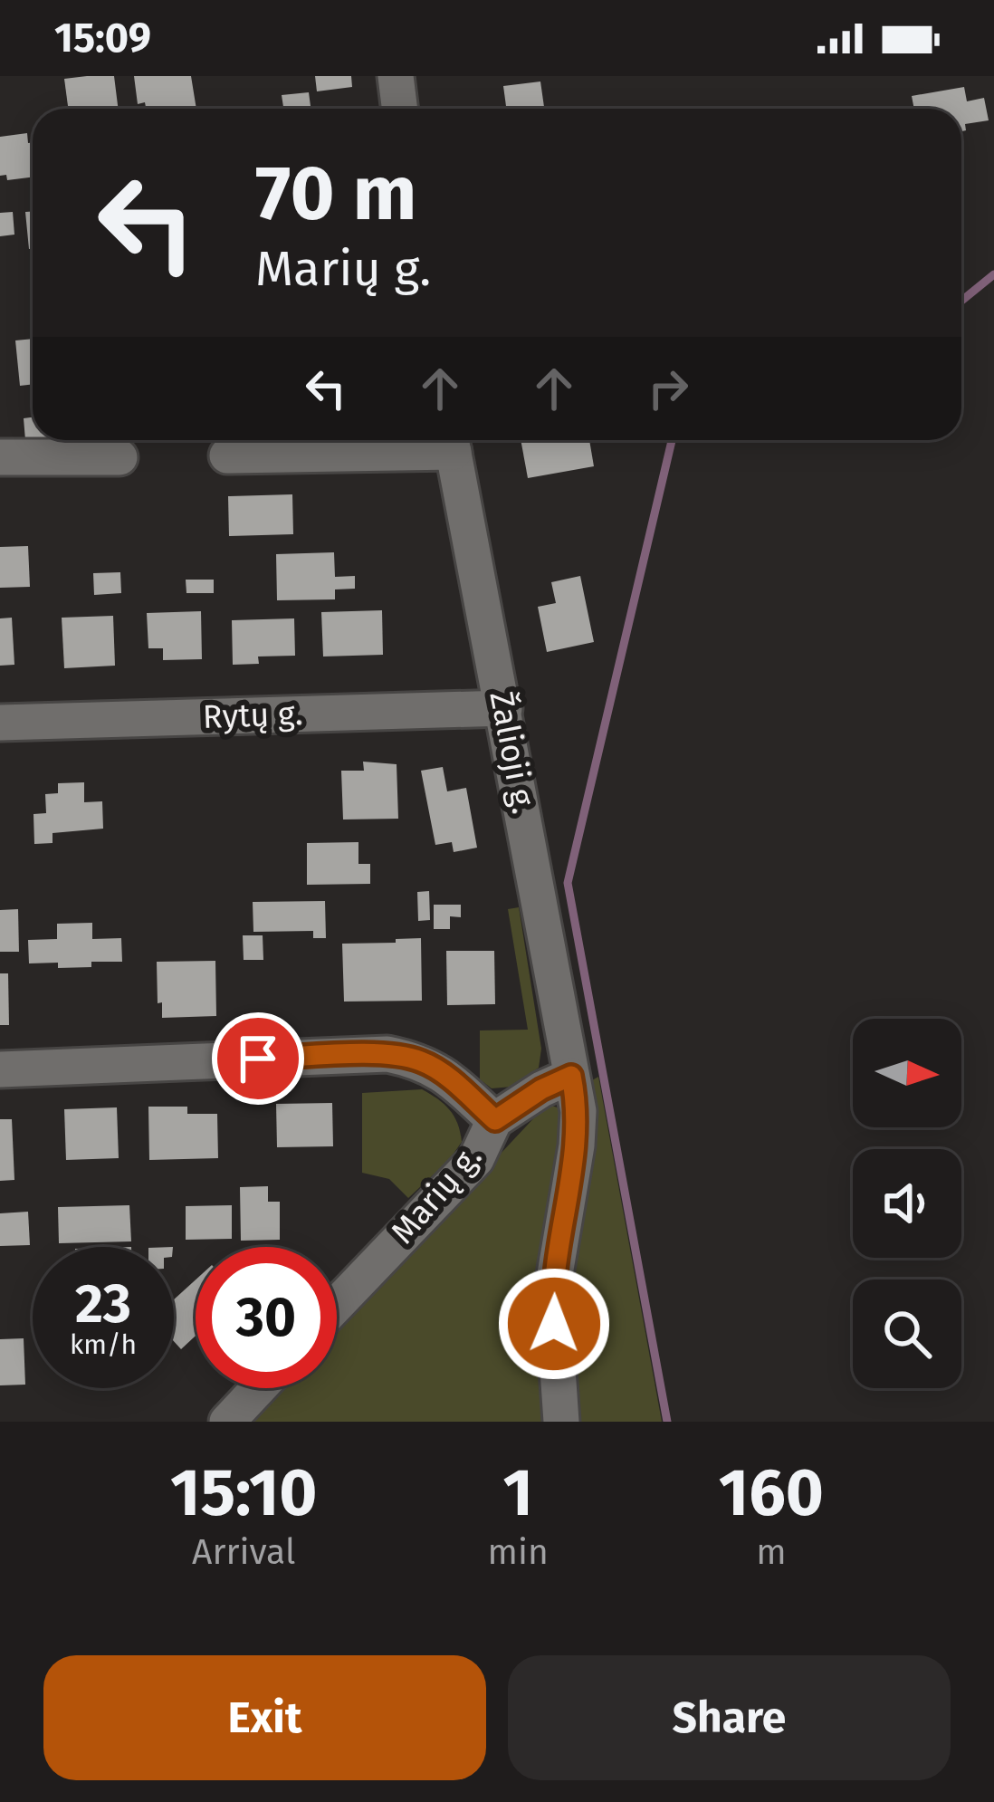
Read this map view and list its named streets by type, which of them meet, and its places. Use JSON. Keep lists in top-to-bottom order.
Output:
{
  "streets": {
    "street": ["Rytų g.", "Žalioji g.", "Marių g."]
  },
  "crossings": [
    ["Rytų g.", "Žalioji g."],
    ["Žalioji g.", "Marių g."]
  ],
  "north": "right",
  "page": {
    "status": "15:09",
    "turn": ["70 m", "Marių g."],
    "speed": "23 km/h",
    "limit": "30",
    "eta": [
      "15:10",
      "Arrival",
      "1",
      "min",
      "160",
      "m"
    ],
    "buttons": ["Exit", "Share"]
  }
}
